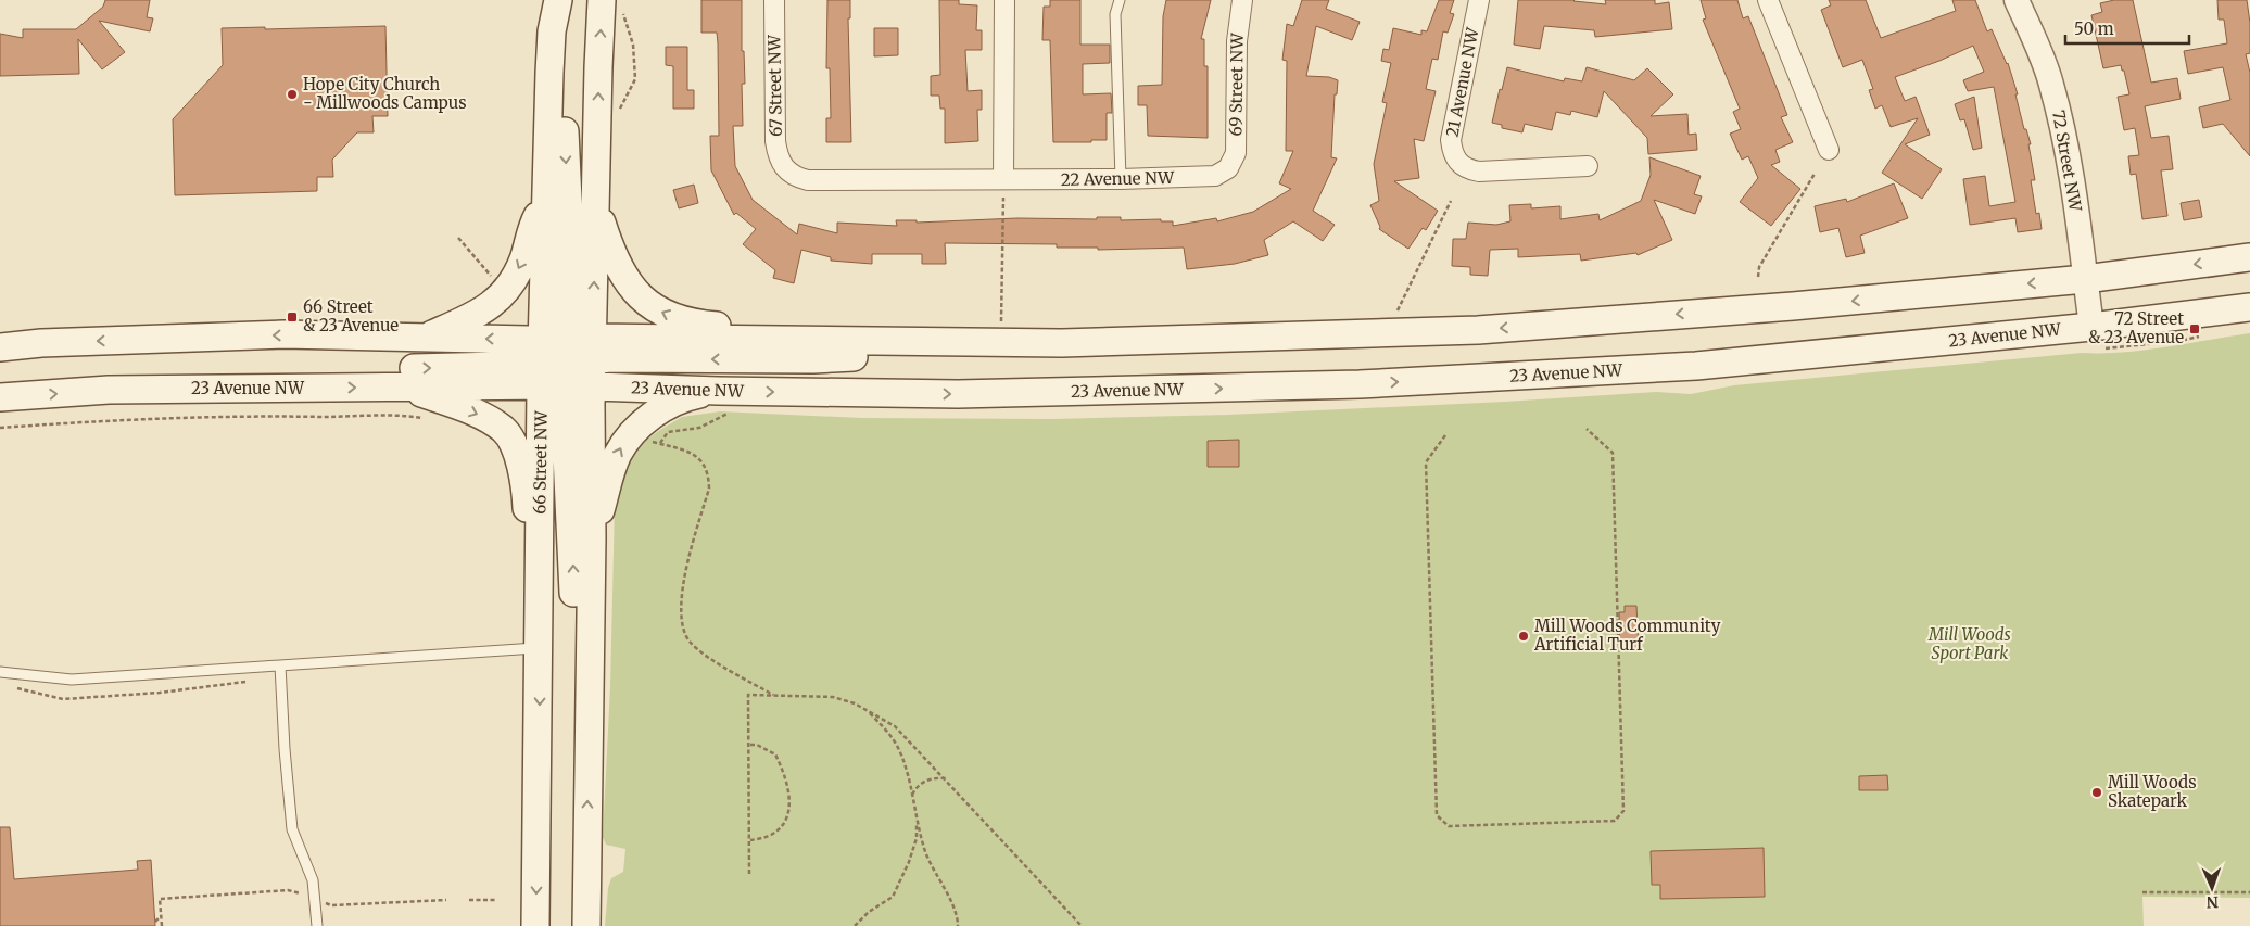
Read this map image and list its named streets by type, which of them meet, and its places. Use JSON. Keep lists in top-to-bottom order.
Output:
{
  "streets": {
    "main road": ["23 Avenue NW", "66 Street NW"],
    "street": [
      "21 Avenue NW",
      "69 Street NW",
      "67 Street NW",
      "72 Street NW",
      "22 Avenue NW"
    ]
  },
  "crossings": [
    ["69 Street NW", "22 Avenue NW"],
    ["67 Street NW", "22 Avenue NW"],
    ["72 Street NW", "23 Avenue NW"],
    ["23 Avenue NW", "66 Street NW"]
  ],
  "parks": ["Mill Woods Sport Park"],
  "places": {
    "other": ["Hope City Church - Millwoods Campus", "Mill Woods Community Artificial Turf", "Mill Woods Skatepark"],
    "transit": ["66 Street & 23 Avenue", "72 Street & 23 Avenue"]
  },
  "scale_bar": "50 m",
  "north": "bottom"
}
